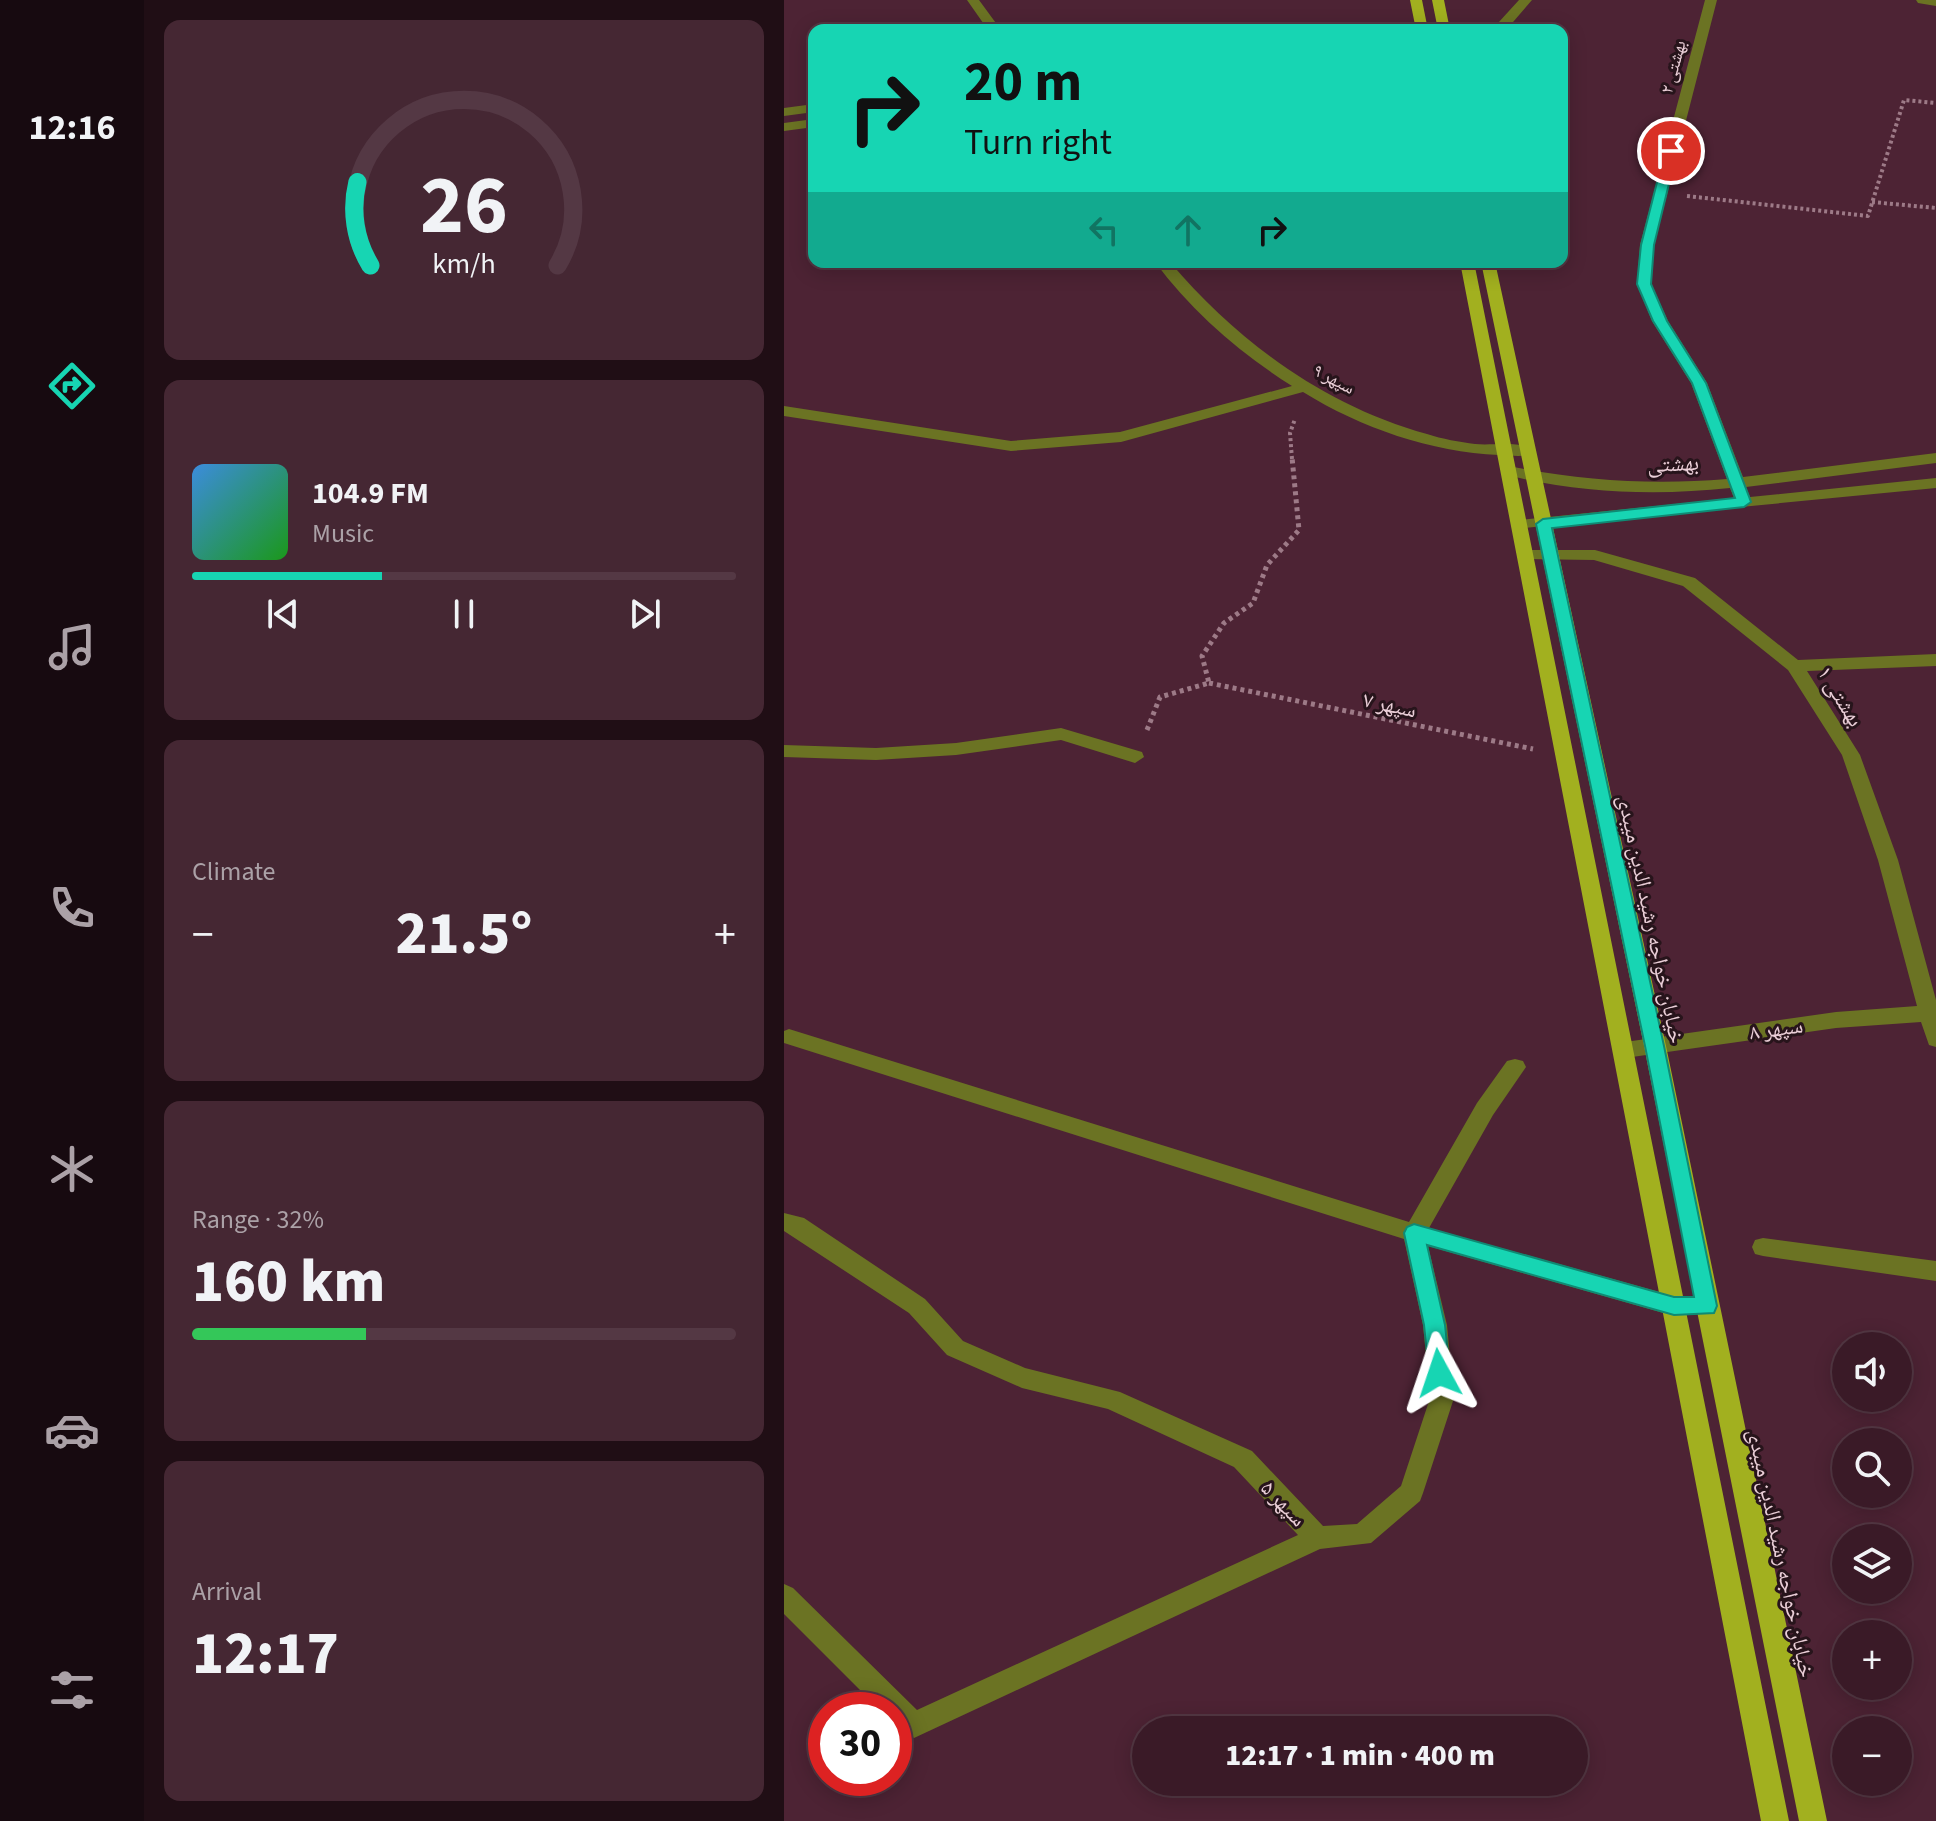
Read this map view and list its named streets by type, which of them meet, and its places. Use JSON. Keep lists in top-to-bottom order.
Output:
{
  "streets": {
    "main road": ["خیابان خواجه رشید الدین میبدی"],
    "street": [
      "بهشتی ۲",
      "سپهر ۹",
      "بهشتی",
      "بهشتی ۱",
      "سپهر ۸",
      "سپهر ۵"
    ],
    "path": ["سپهر ۷"]
  },
  "crossings": [
    ["بهشتی ۲", "بهشتی"],
    ["سپهر ۹", "بهشتی"],
    ["سپهر ۹", "خیابان خواجه رشید الدین میبدی"],
    ["بهشتی", "خیابان خواجه رشید الدین میبدی"],
    ["بهشتی ۱", "خیابان خواجه رشید الدین میبدی"],
    ["بهشتی ۱", "سپهر ۸"],
    ["خیابان خواجه رشید الدین میبدی", "سپهر ۸"]
  ],
  "page": {
    "tabs": "12:16",
    "turn": ["20 m", "Turn right"],
    "song": ["104.9 FM", "Music"],
    "tile": [
      "Climate",
      ["Range · 32%", "160 km"],
      ["Arrival", "12:17"]
    ],
    "heat": ["−", "21.5°", "+"],
    "map_buttons": ["+", "−"],
    "limit": "30",
    "trip": "12:17 · 1 min · 400 m",
    "gauge": ["26", "km/h"]
  }
}
